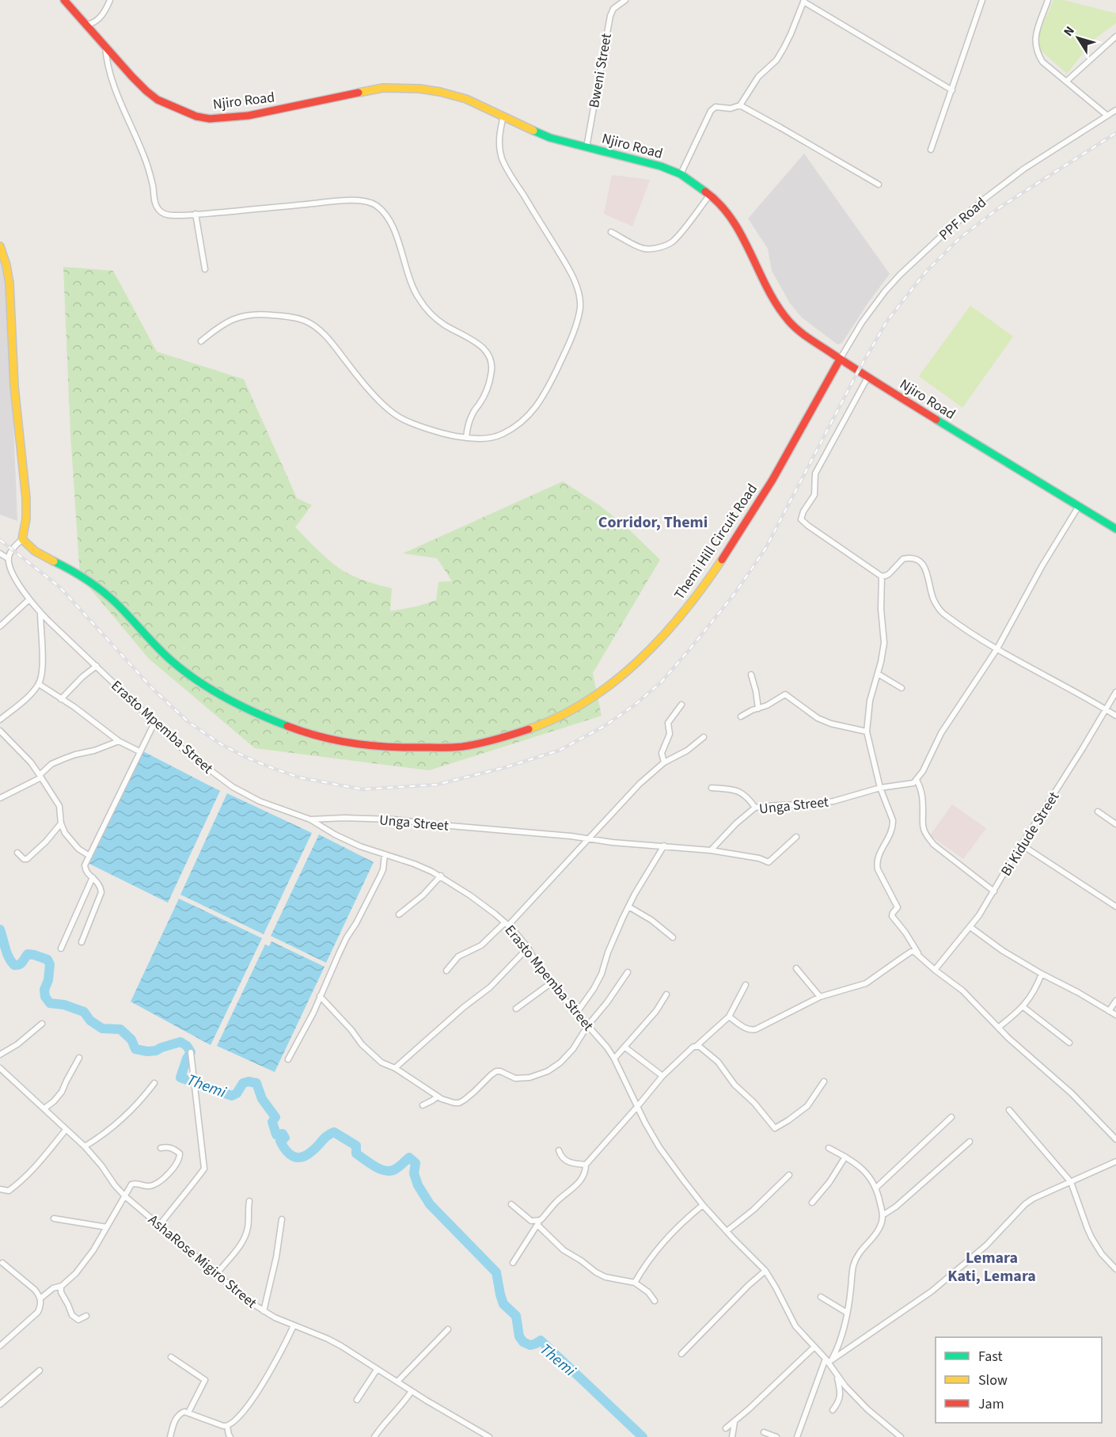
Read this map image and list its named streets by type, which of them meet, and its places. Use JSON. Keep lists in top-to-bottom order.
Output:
{
  "streets": {
    "street": [
      "Bweni Street",
      "Njiro Road",
      "PPF Road",
      "Themi Hill Circuit Road",
      "Erasto Mpemba Street",
      "Unga Street",
      "Bi Kidude Street",
      "AshaRose Migiro Street"
    ]
  },
  "crossings": [
    ["Bweni Street", "Njiro Road"],
    ["Njiro Road", "PPF Road"],
    ["Njiro Road", "Themi Hill Circuit Road"],
    ["PPF Road", "Themi Hill Circuit Road"],
    ["Erasto Mpemba Street", "Unga Street"]
  ],
  "districts": ["Corridor, Themi", "Lemara Kati, Lemara"],
  "water": ["Themi"],
  "legend": ["Fast", "Slow", "Jam"],
  "north": "top left"
}
